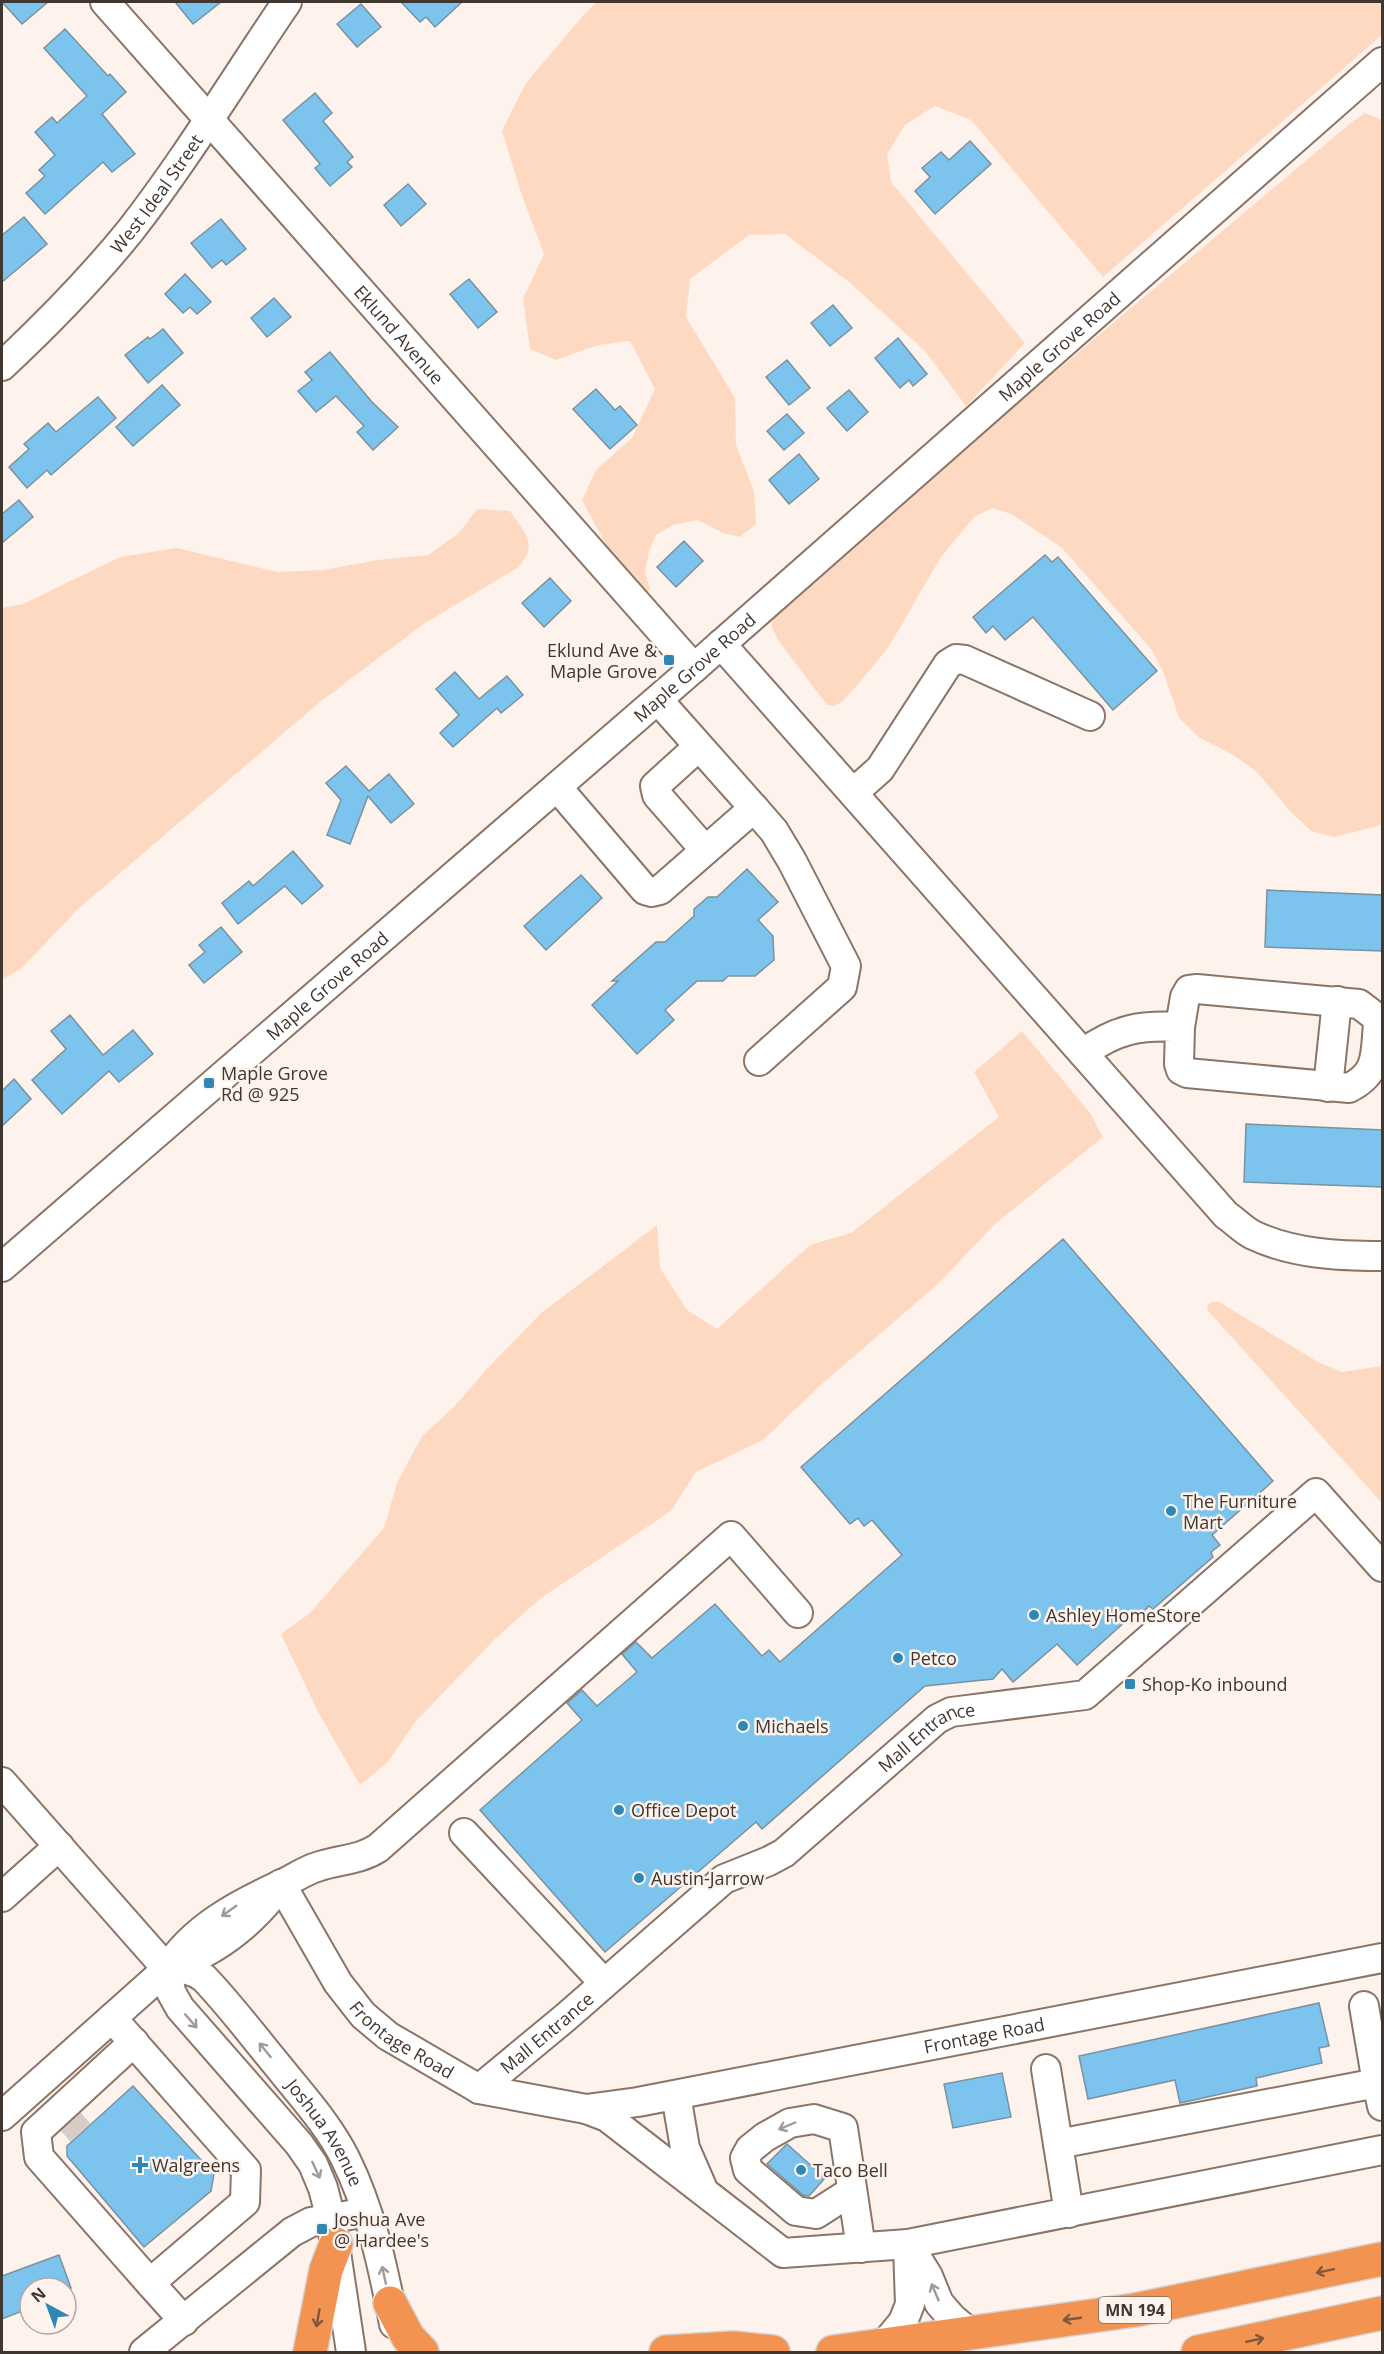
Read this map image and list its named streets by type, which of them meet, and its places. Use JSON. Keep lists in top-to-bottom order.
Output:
{
  "streets": {
    "highway": ["MN 194"],
    "street": [
      "West Ideal Street",
      "Eklund Avenue",
      "Maple Grove Road",
      "Mall Entrance",
      "Frontage Road",
      "Joshua Avenue"
    ]
  },
  "crossings": [
    ["West Ideal Street", "Eklund Avenue"],
    ["Eklund Avenue", "Maple Grove Road"],
    ["Mall Entrance", "Frontage Road"]
  ],
  "places": {
    "transit": [
      "Eklund Ave & Maple Grove",
      "Maple Grove Rd @ 925",
      "Shop-Ko inbound",
      "Joshua Ave @ Hardee's"
    ],
    "other": [
      "The Furniture Mart",
      "Ashley HomeStore",
      "Petco",
      "Michaels",
      "Office Depot",
      "Austin-Jarrow",
      "Taco Bell"
    ],
    "health": ["Walgreens"]
  },
  "north": "top left"
}
